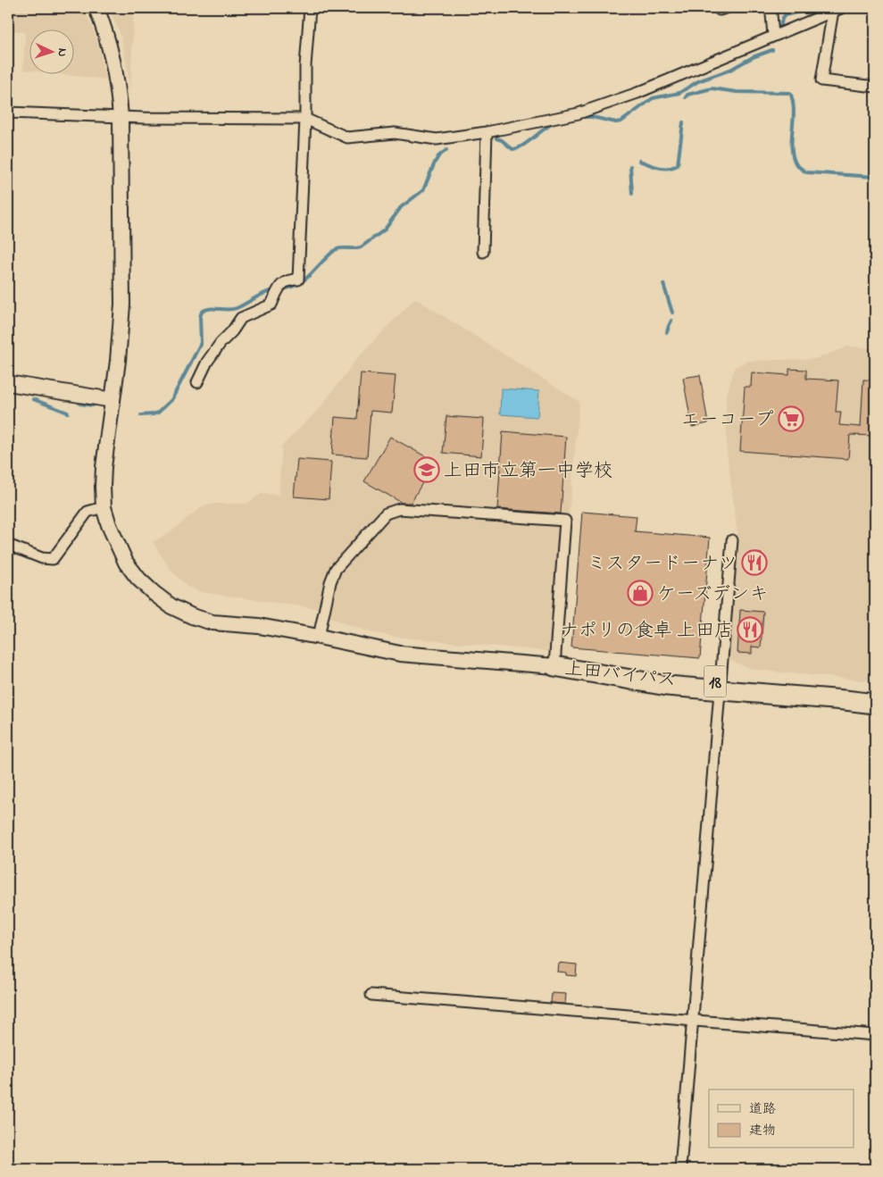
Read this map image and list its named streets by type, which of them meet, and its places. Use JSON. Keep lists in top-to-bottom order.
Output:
{
  "streets": {
    "highway": ["上田バイパス", "18"]
  },
  "places": {
    "supermarket": ["エーコープ"],
    "school or university": ["上田市立第一中学校"],
    "restaurant": ["ミスタードーナツ", "ナポリの食卓 上田店"],
    "shop": ["ケーズデンキ"]
  },
  "legend": ["道路", "建物"],
  "north": "right"
}
